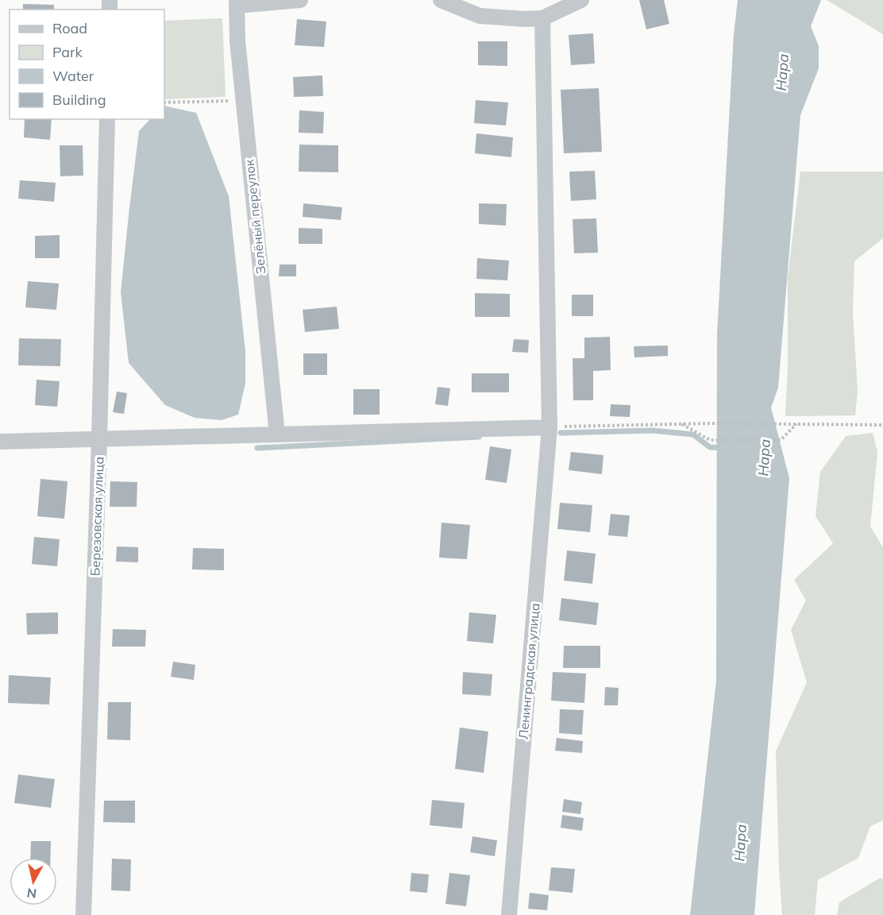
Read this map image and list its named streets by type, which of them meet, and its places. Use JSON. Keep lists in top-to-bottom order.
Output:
{
  "streets": {
    "street": ["Зелёный переулок", "Березовская улица", "Ленинградская улица"]
  },
  "water": ["Нара"],
  "legend": [
    "Road",
    "Park",
    "Water",
    "Building"
  ],
  "north": "bottom"
}
